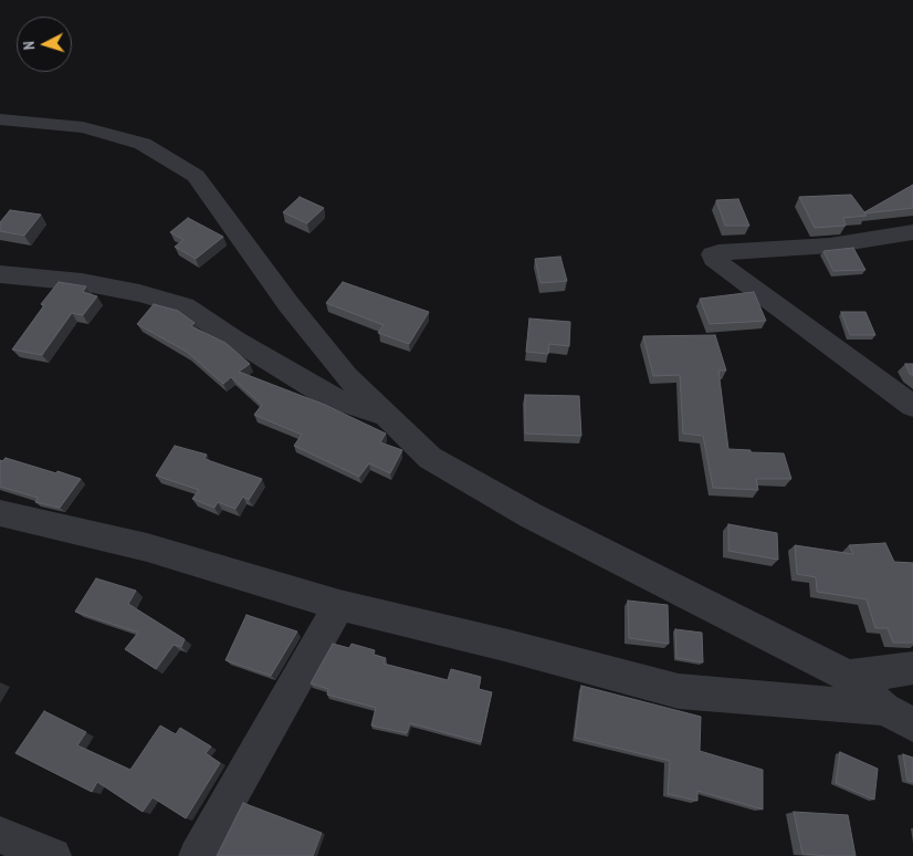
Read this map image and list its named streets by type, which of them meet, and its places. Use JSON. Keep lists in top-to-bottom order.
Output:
{
  "north": "left"
}
